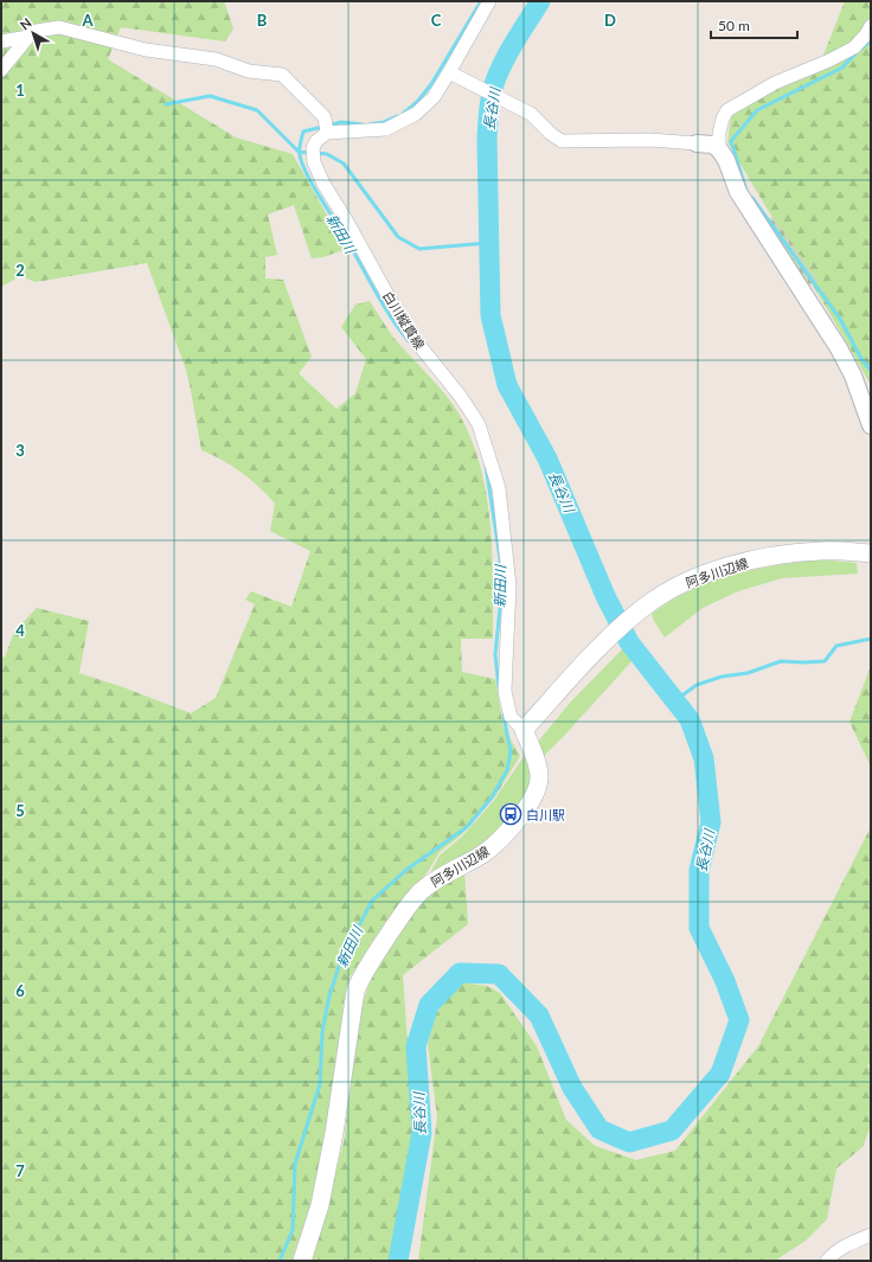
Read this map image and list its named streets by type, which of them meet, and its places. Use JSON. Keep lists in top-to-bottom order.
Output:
{
  "streets": {
    "main road": ["阿多川辺線"],
    "street": ["白川縦貫線"]
  },
  "crossings": [
    ["白川縦貫線", "阿多川辺線"]
  ],
  "water": ["長谷川", "新田川"],
  "places": {
    "bus stop": ["白川駅"]
  },
  "scale_bar": "50 m",
  "north": "top left",
  "grid": {
    "columns": [
      "A",
      "B",
      "C",
      "D"
    ],
    "rows": [
      "1",
      "2",
      "3",
      "4",
      "5",
      "6",
      "7"
    ]
  }
}
